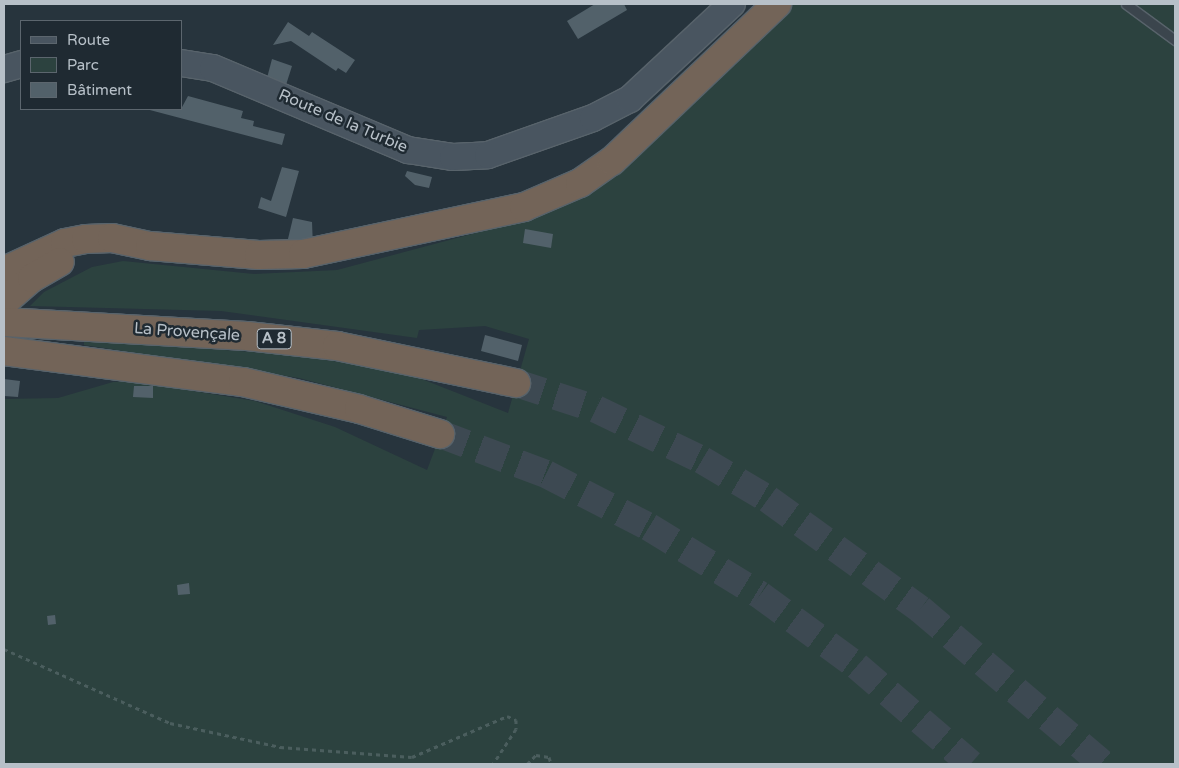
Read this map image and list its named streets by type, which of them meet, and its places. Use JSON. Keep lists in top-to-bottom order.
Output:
{
  "streets": {
    "highway": ["La Provençale", "A 8"],
    "main road": ["Route de la Turbie"]
  },
  "legend": ["Route", "Parc", "Bâtiment"]
}
